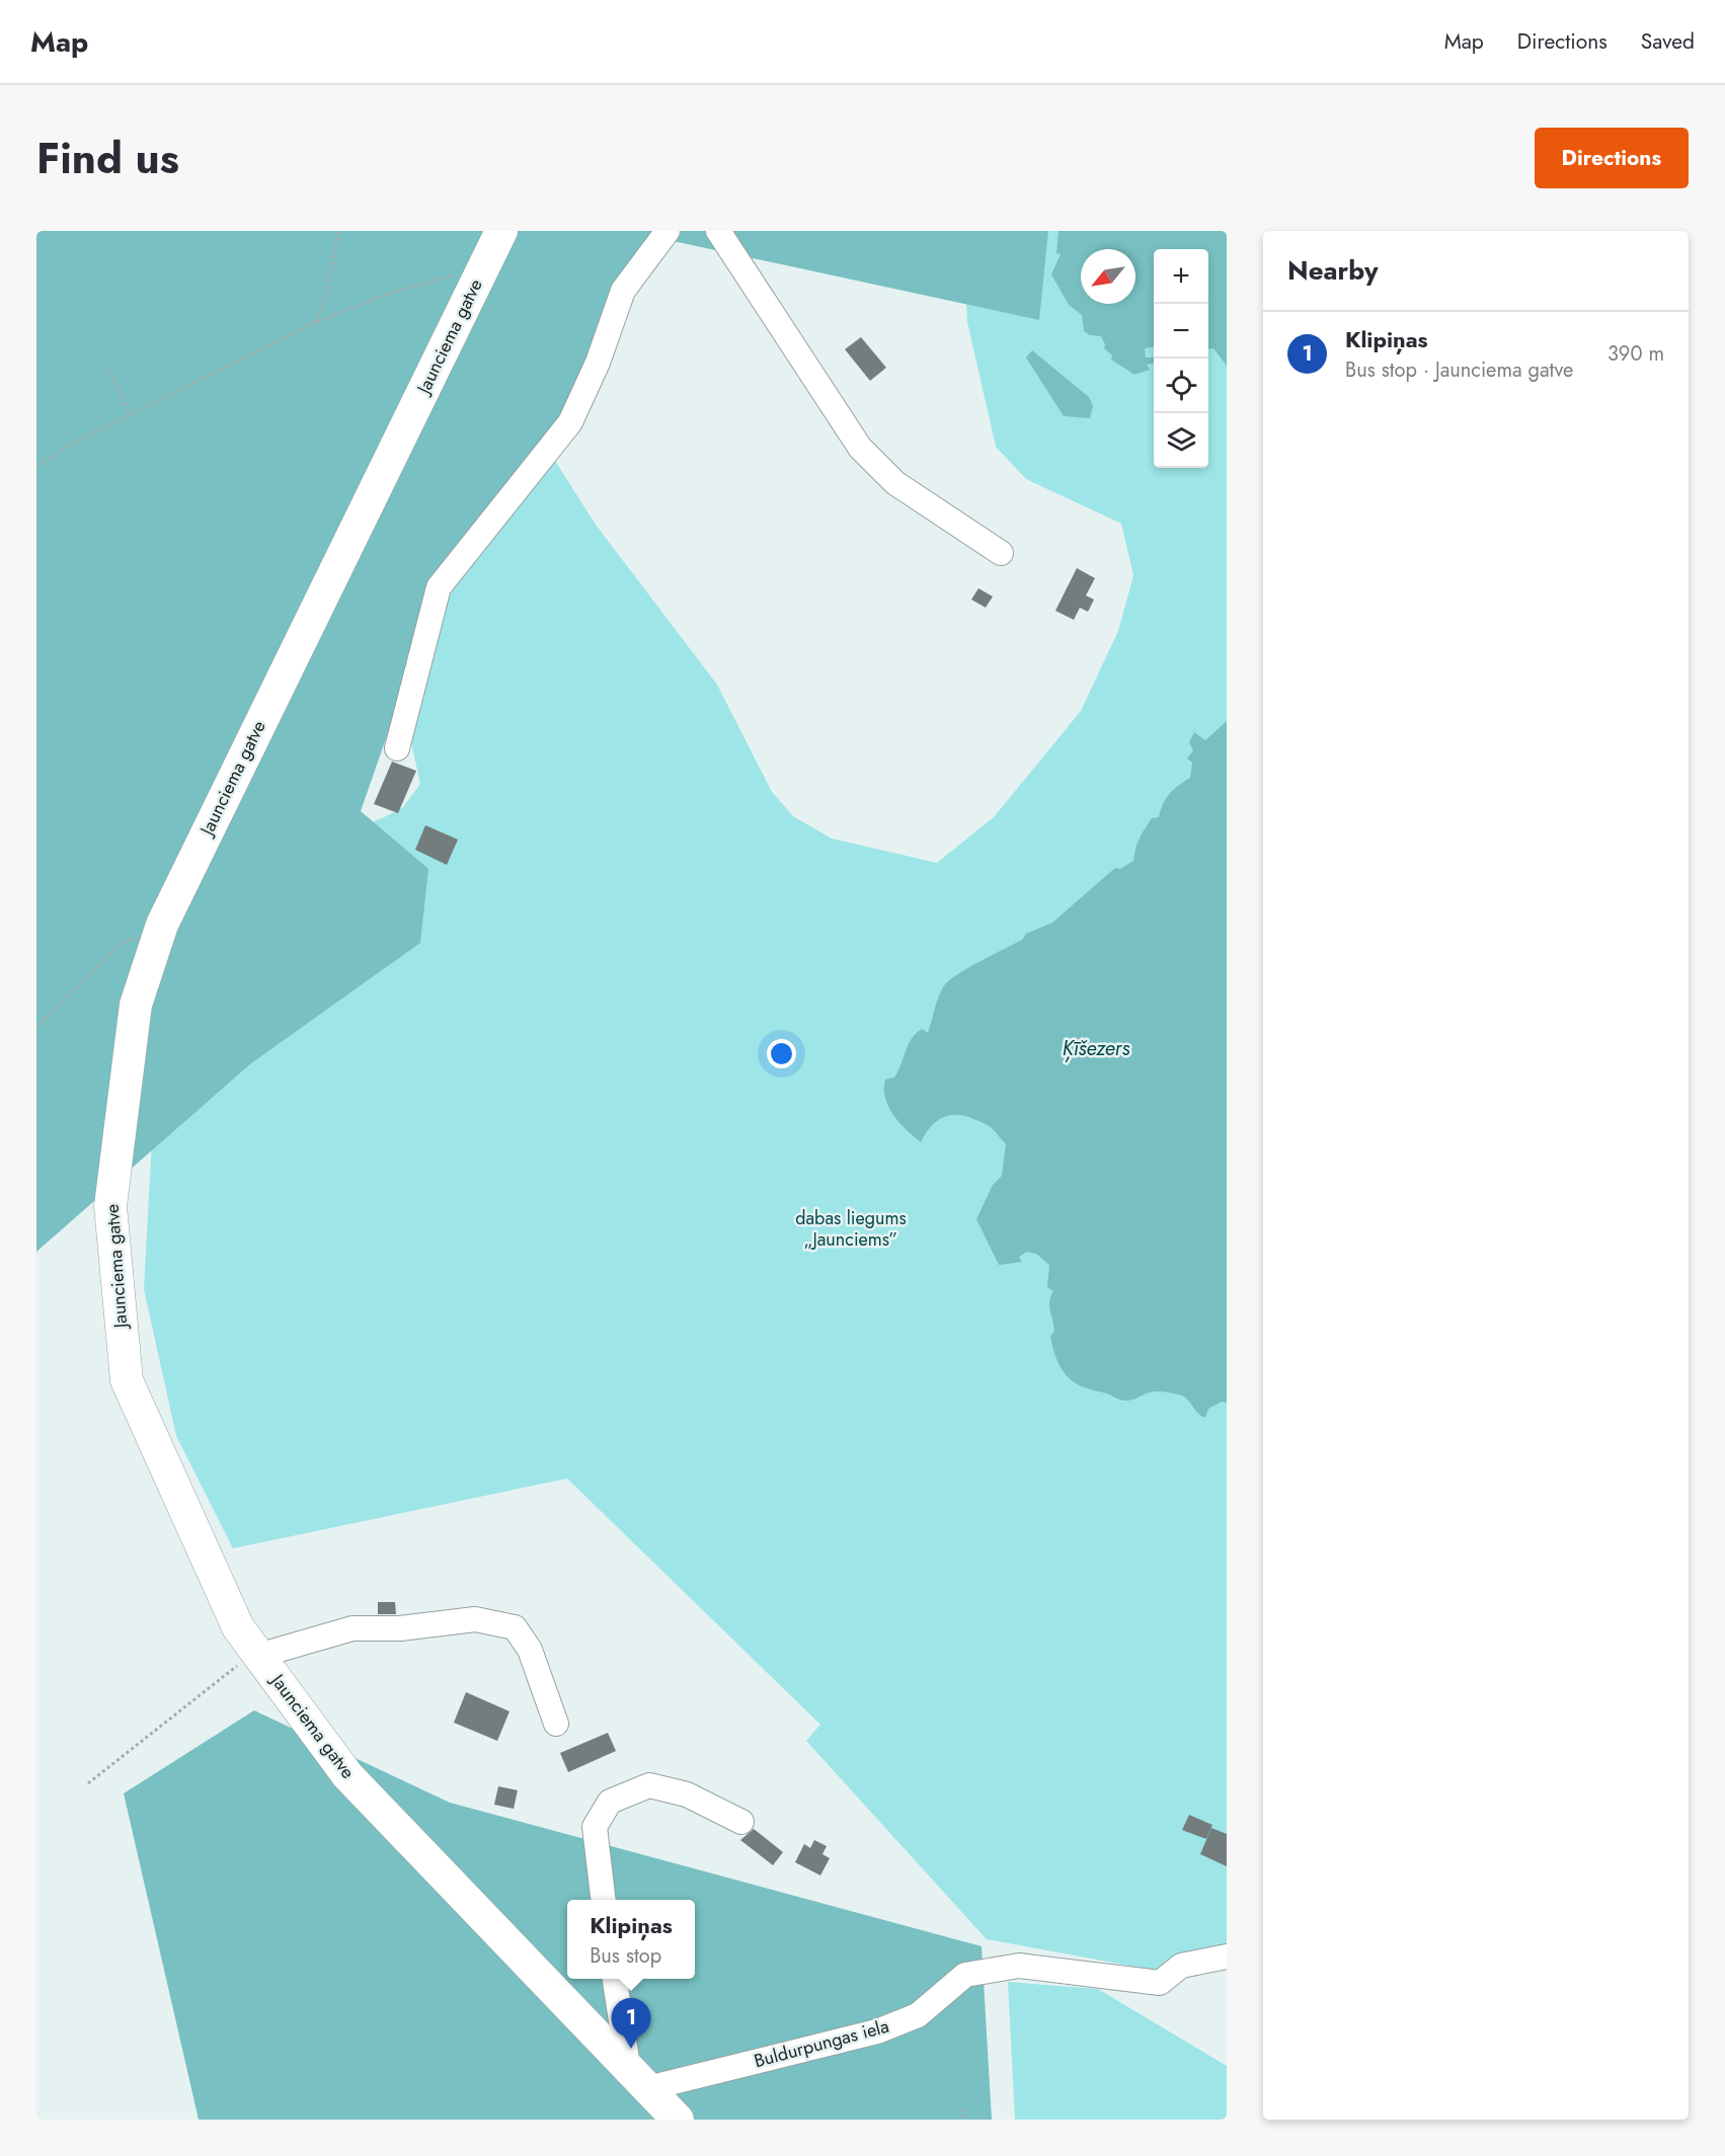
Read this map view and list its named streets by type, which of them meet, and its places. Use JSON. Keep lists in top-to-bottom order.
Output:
{
  "streets": {
    "main road": ["Jaunciema gatve"],
    "street": ["Buldurpungas iela"]
  },
  "crossings": [
    ["Jaunciema gatve", "Buldurpungas iela"]
  ],
  "water": ["Ķīšezers"],
  "parks": ["dabas liegums „Jaunciems”"],
  "north": "bottom left",
  "page": {
    "header": "Map",
    "nav": ["Map", "Directions", "Saved"],
    "title": "Find us",
    "buttons": "Directions",
    "heading": "Nearby",
    "map_buttons": ["+", "−"],
    "list": [
      {
        "mark": "1",
        "name": "Klipiņas",
        "note": "Bus stop · Jaunciema gatve",
        "value": "390 m"
      }
    ],
    "popup": ["Klipiņas", "Bus stop"],
    "pins": "1"
  }
}
